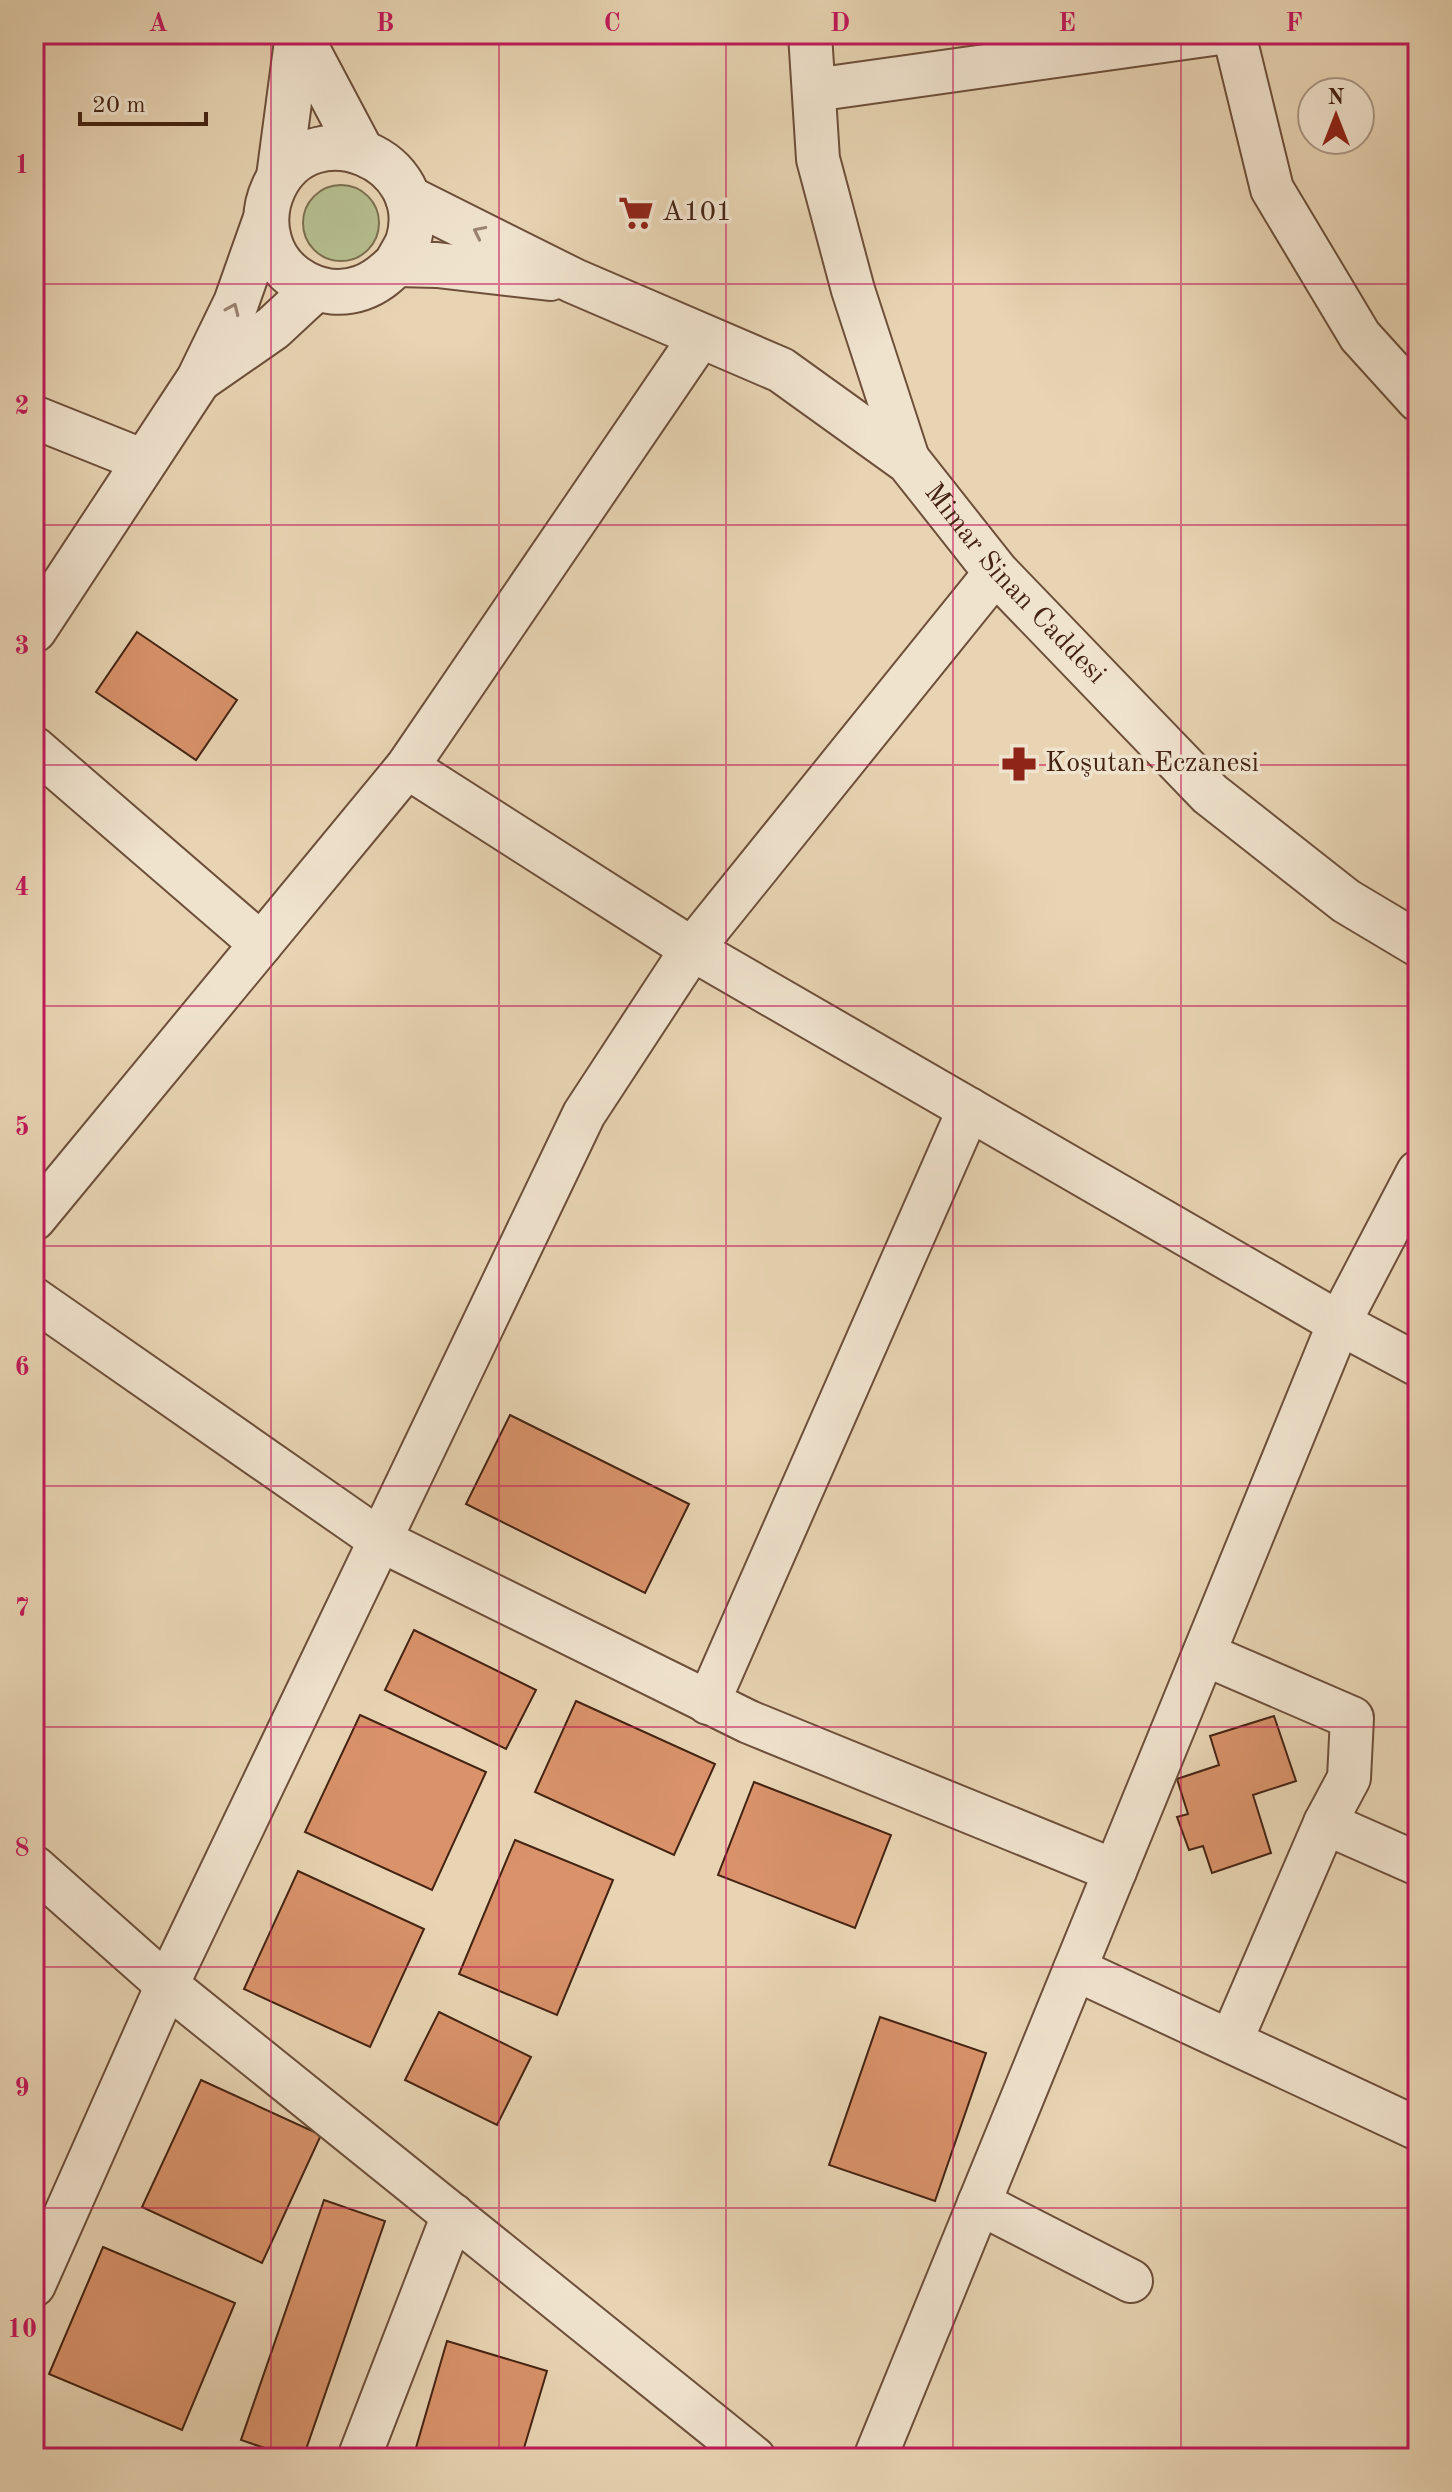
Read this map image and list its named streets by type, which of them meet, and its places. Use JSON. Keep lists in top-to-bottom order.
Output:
{
  "streets": {
    "street": ["Mimar Sinan Caddesi"]
  },
  "places": {
    "supermarket": ["A101"],
    "pharmacy": ["Koşutan Eczanesi"]
  },
  "scale_bar": "20 m",
  "north": "top",
  "grid": {
    "columns": [
      "A",
      "B",
      "C",
      "D",
      "E",
      "F"
    ],
    "rows": [
      "1",
      "2",
      "3",
      "4",
      "5",
      "6",
      "7",
      "8",
      "9",
      "10"
    ]
  }
}
